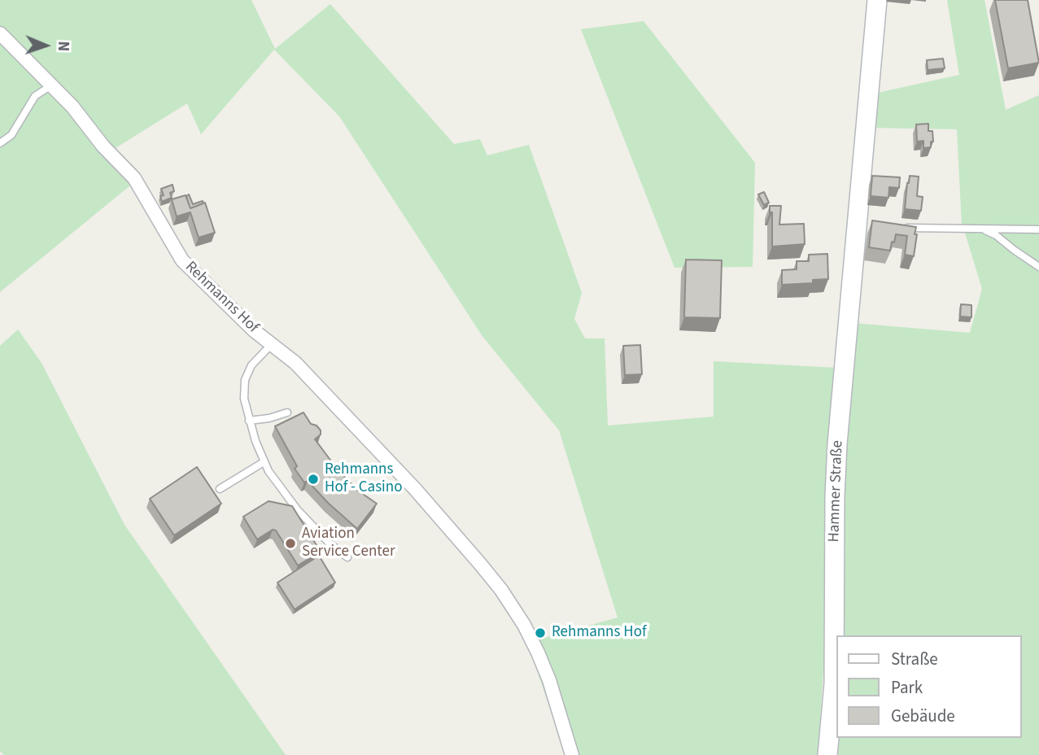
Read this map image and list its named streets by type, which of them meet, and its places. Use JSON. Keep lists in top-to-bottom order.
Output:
{
  "streets": {
    "main road": ["Hammer Straße"],
    "street": ["Rehmanns Hof"]
  },
  "places": ["Rehmanns Hof - Casino", "Aviation Service Center", "Rehmanns Hof"],
  "legend": ["Straße", "Park", "Gebäude"],
  "north": "right"
}
